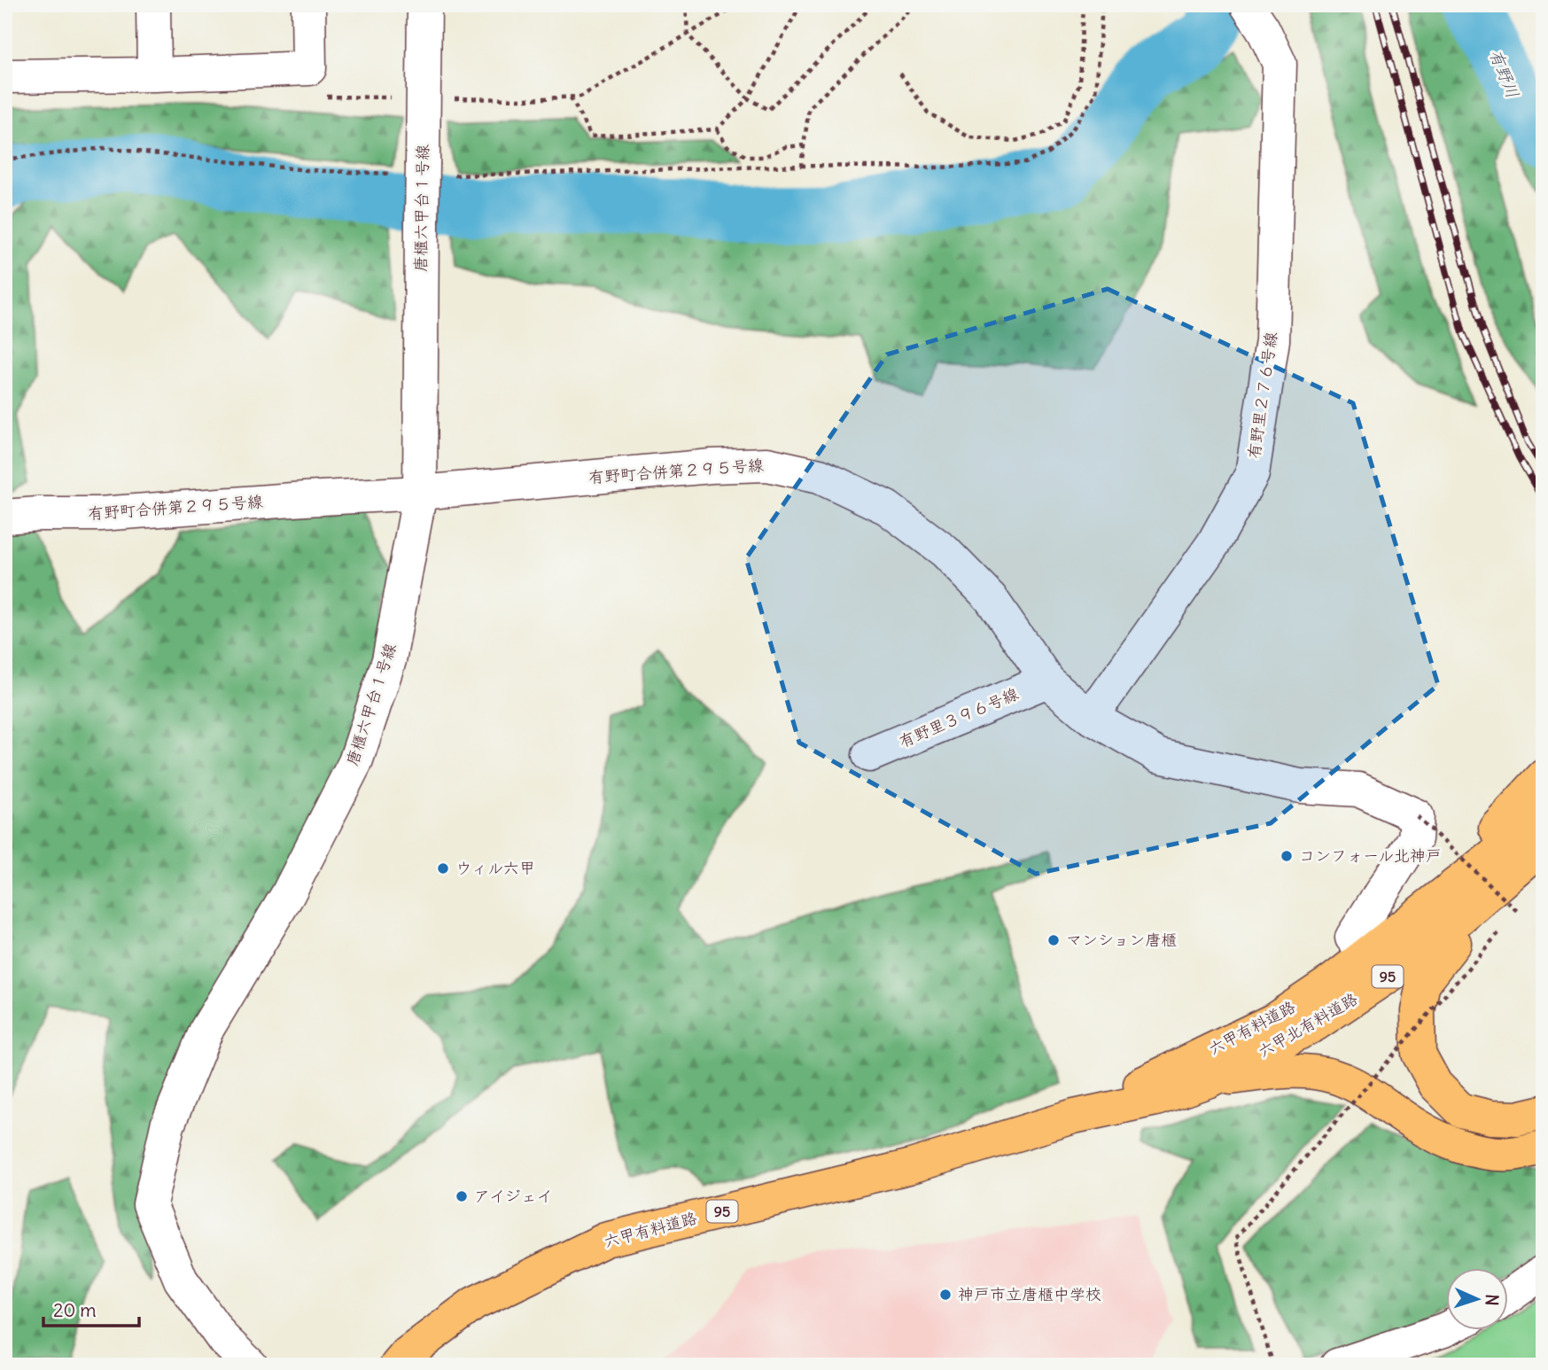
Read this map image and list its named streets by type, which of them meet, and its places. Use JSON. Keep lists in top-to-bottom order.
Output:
{
  "streets": {
    "main road": ["95", "六甲北有料道路", "六甲有料道路"],
    "street": [
      "唐櫃六甲台１号線",
      "有野里２７６号線",
      "有野町合併第２９５号線",
      "有野里３９６号線"
    ]
  },
  "crossings": [
    ["唐櫃六甲台１号線", "有野町合併第２９５号線"],
    ["有野里２７６号線", "有野町合併第２９５号線"],
    ["有野町合併第２９５号線", "有野里３９６号線"],
    ["95", "六甲有料道路"],
    ["六甲北有料道路", "六甲有料道路"]
  ],
  "water": ["有野川"],
  "places": [
    "コンフォール北神戸",
    "ウィル六甲",
    "マンション唐櫃",
    "アイジェイ",
    "神戸市立唐櫃中学校"
  ],
  "scale_bar": "20 m",
  "north": "right"
}
